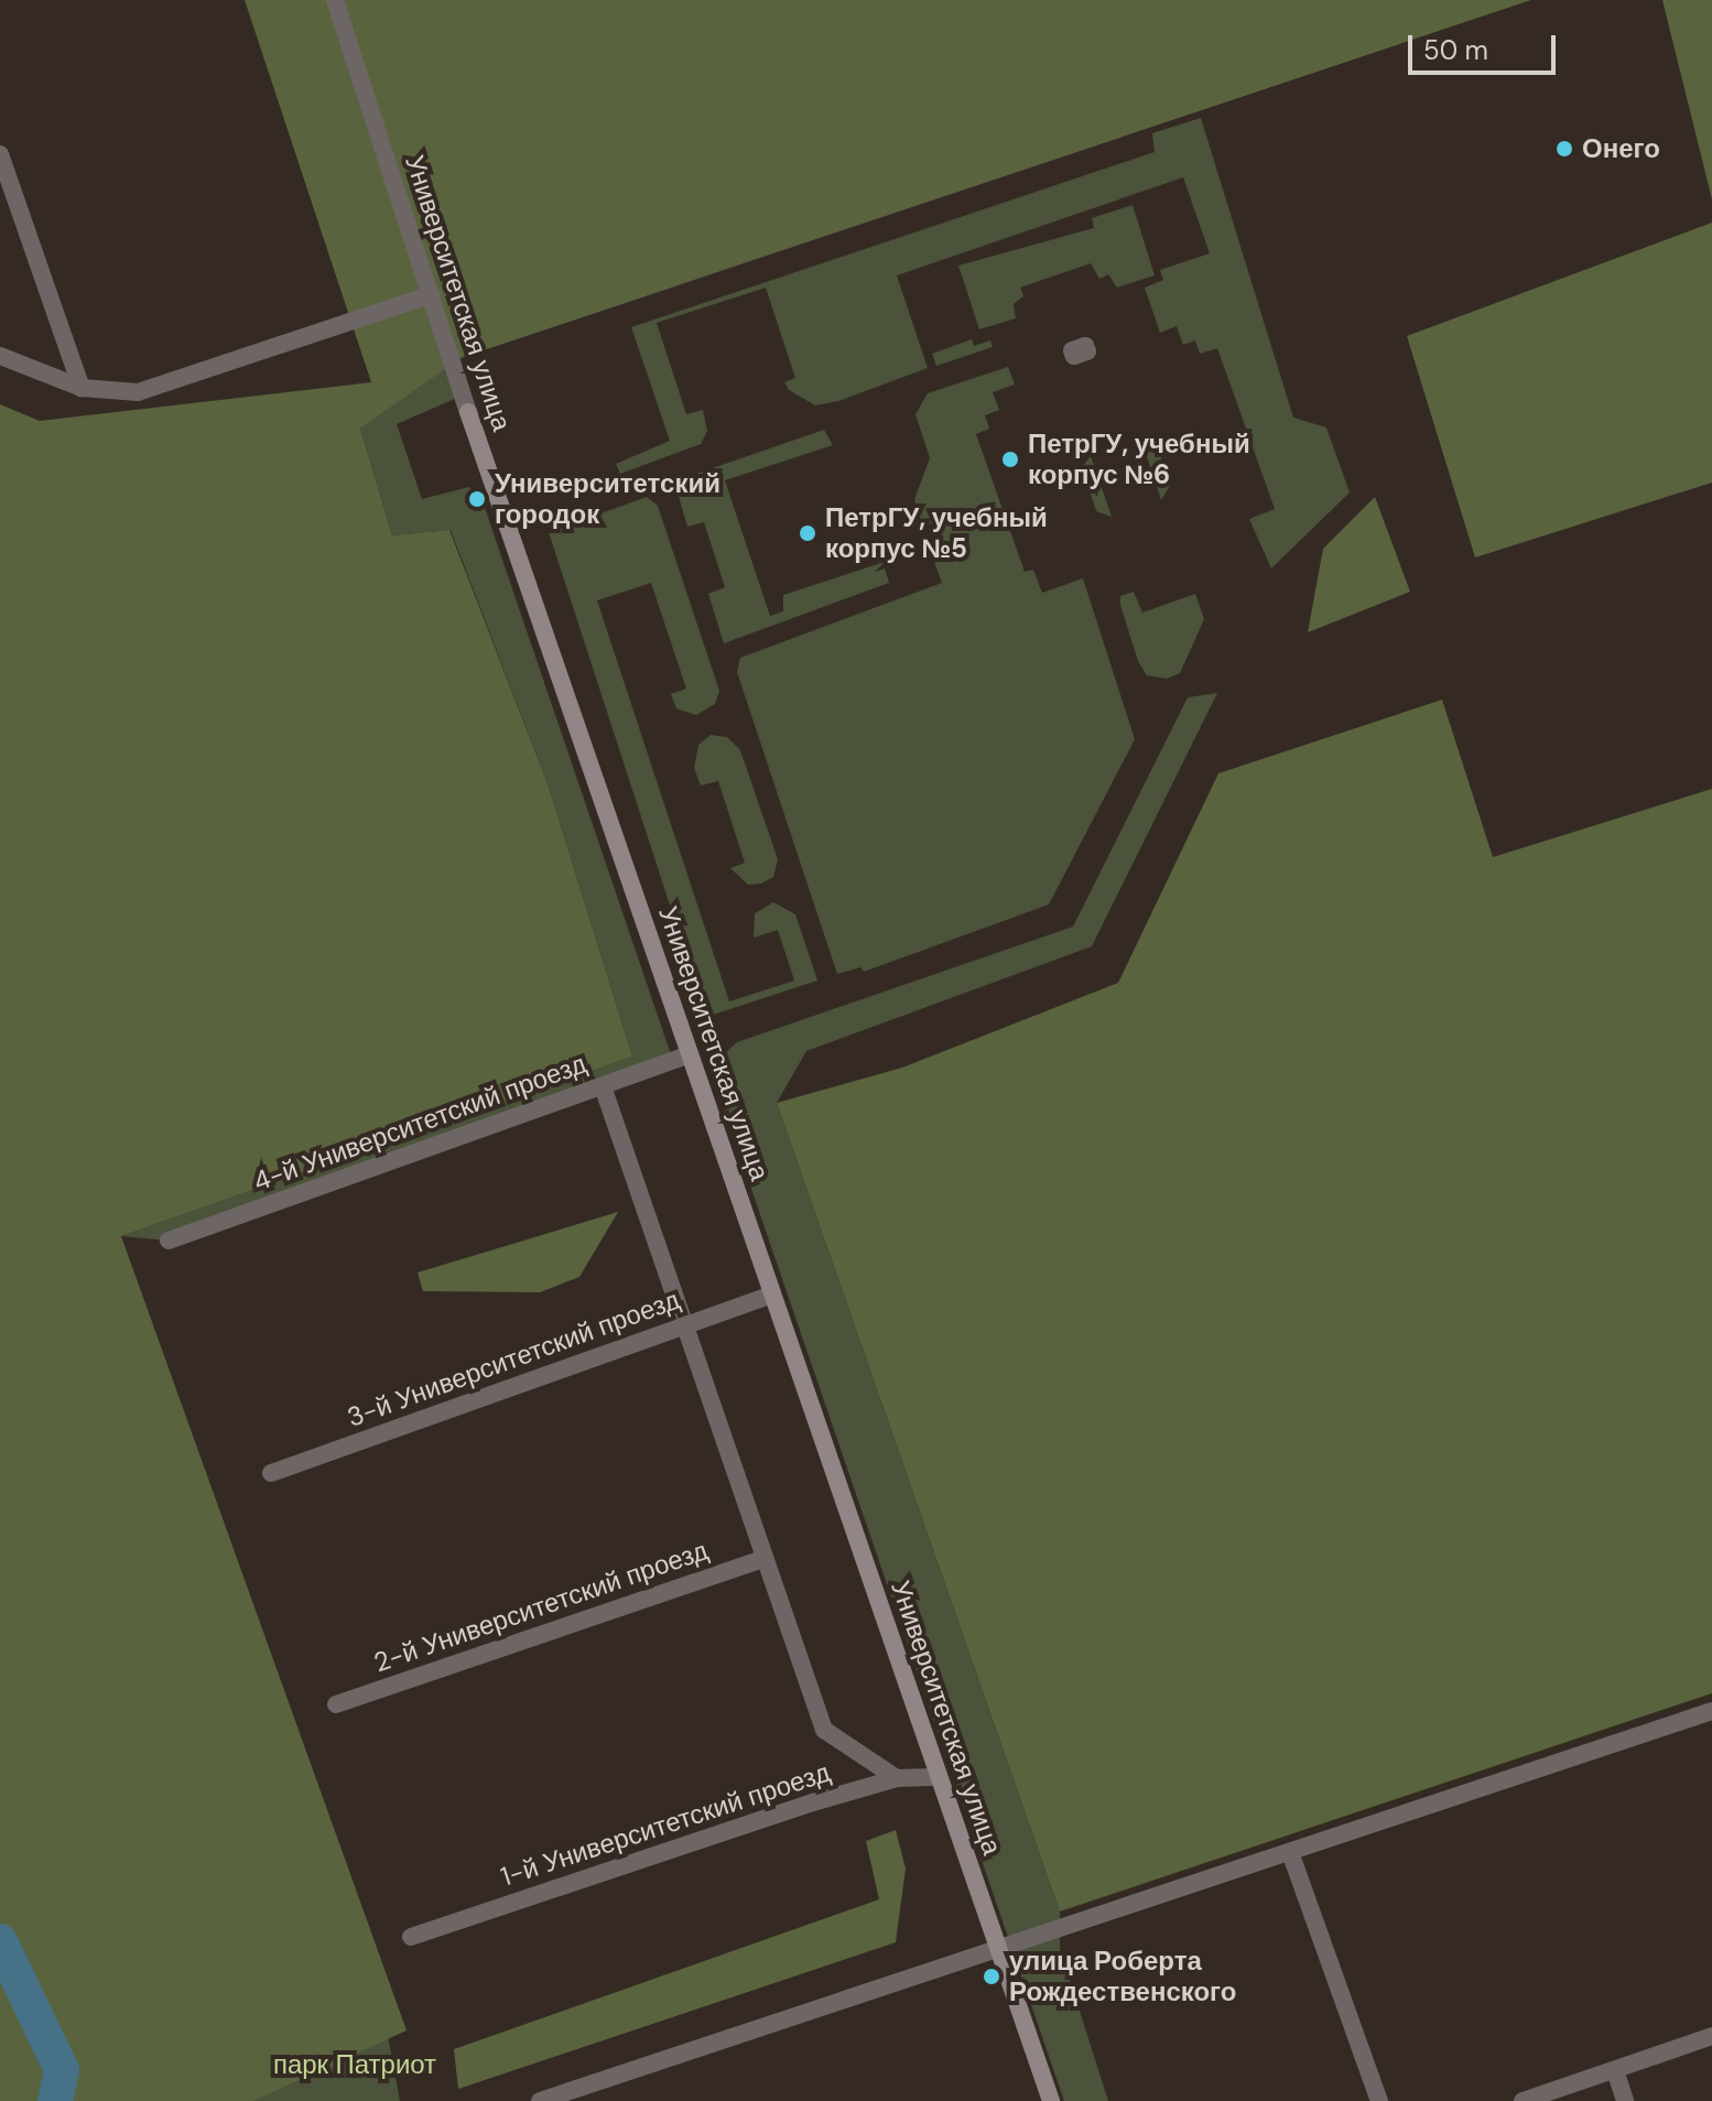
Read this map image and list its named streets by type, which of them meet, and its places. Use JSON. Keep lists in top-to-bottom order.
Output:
{
  "streets": {
    "street": [
      "Университетская улица",
      "4-й Университетский проезд",
      "3-й Университетский проезд",
      "2-й Университетский проезд",
      "1-й Университетский проезд"
    ]
  },
  "crossings": [
    ["Университетская улица", "4-й Университетский проезд"],
    ["Университетская улица", "3-й Университетский проезд"],
    ["Университетская улица", "1-й Университетский проезд"]
  ],
  "parks": ["парк Патриот"],
  "places": [
    "Онего",
    "ПетрГУ, учебный корпус №6",
    "Университетский городок",
    "ПетрГУ, учебный корпус №5",
    "улица Роберта Рождественского"
  ],
  "scale_bar": "50 m"
}
